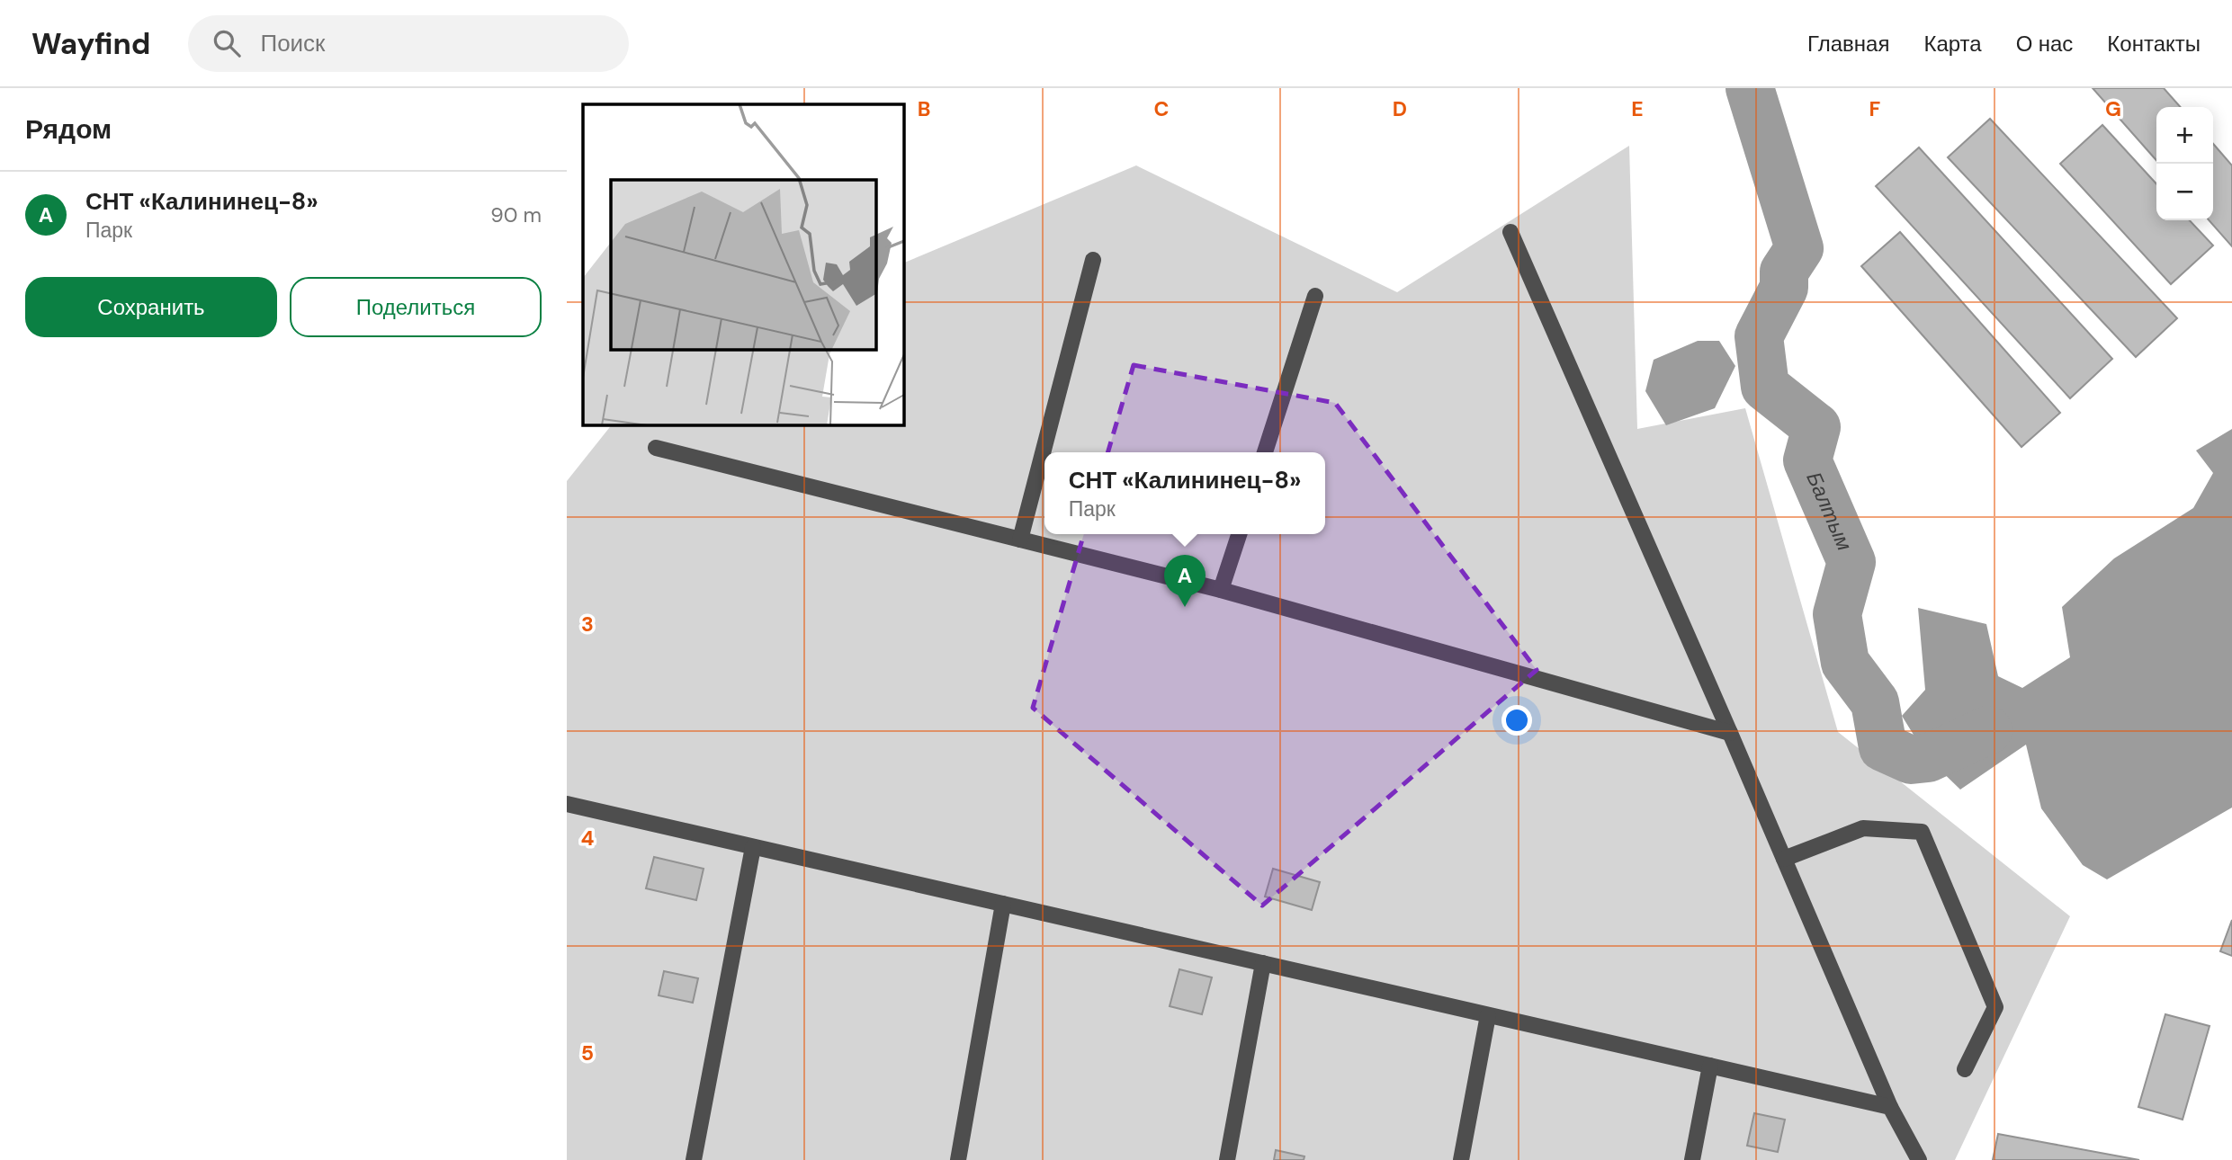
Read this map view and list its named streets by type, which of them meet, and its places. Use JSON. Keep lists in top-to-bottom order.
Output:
{
  "water": ["Балтым"],
  "page": {
    "header": "Wayfind",
    "search": "Поиск",
    "nav": [
      "Главная",
      "Карта",
      "О нас",
      "Контакты"
    ],
    "heading": "Рядом",
    "map_buttons": ["+", "−"],
    "list": [
      {
        "mark": "A",
        "name": "СНТ «Калининец-8»",
        "note": "Парк",
        "value": "90 m"
      }
    ],
    "buttons": ["Сохранить", "Поделиться"],
    "popup": ["СНТ «Калининец-8»", "Парк"],
    "pins": "A"
  },
  "grid": {
    "columns": [
      "B",
      "C",
      "D",
      "E",
      "F",
      "G"
    ],
    "rows": ["3", "4", "5"]
  }
}
